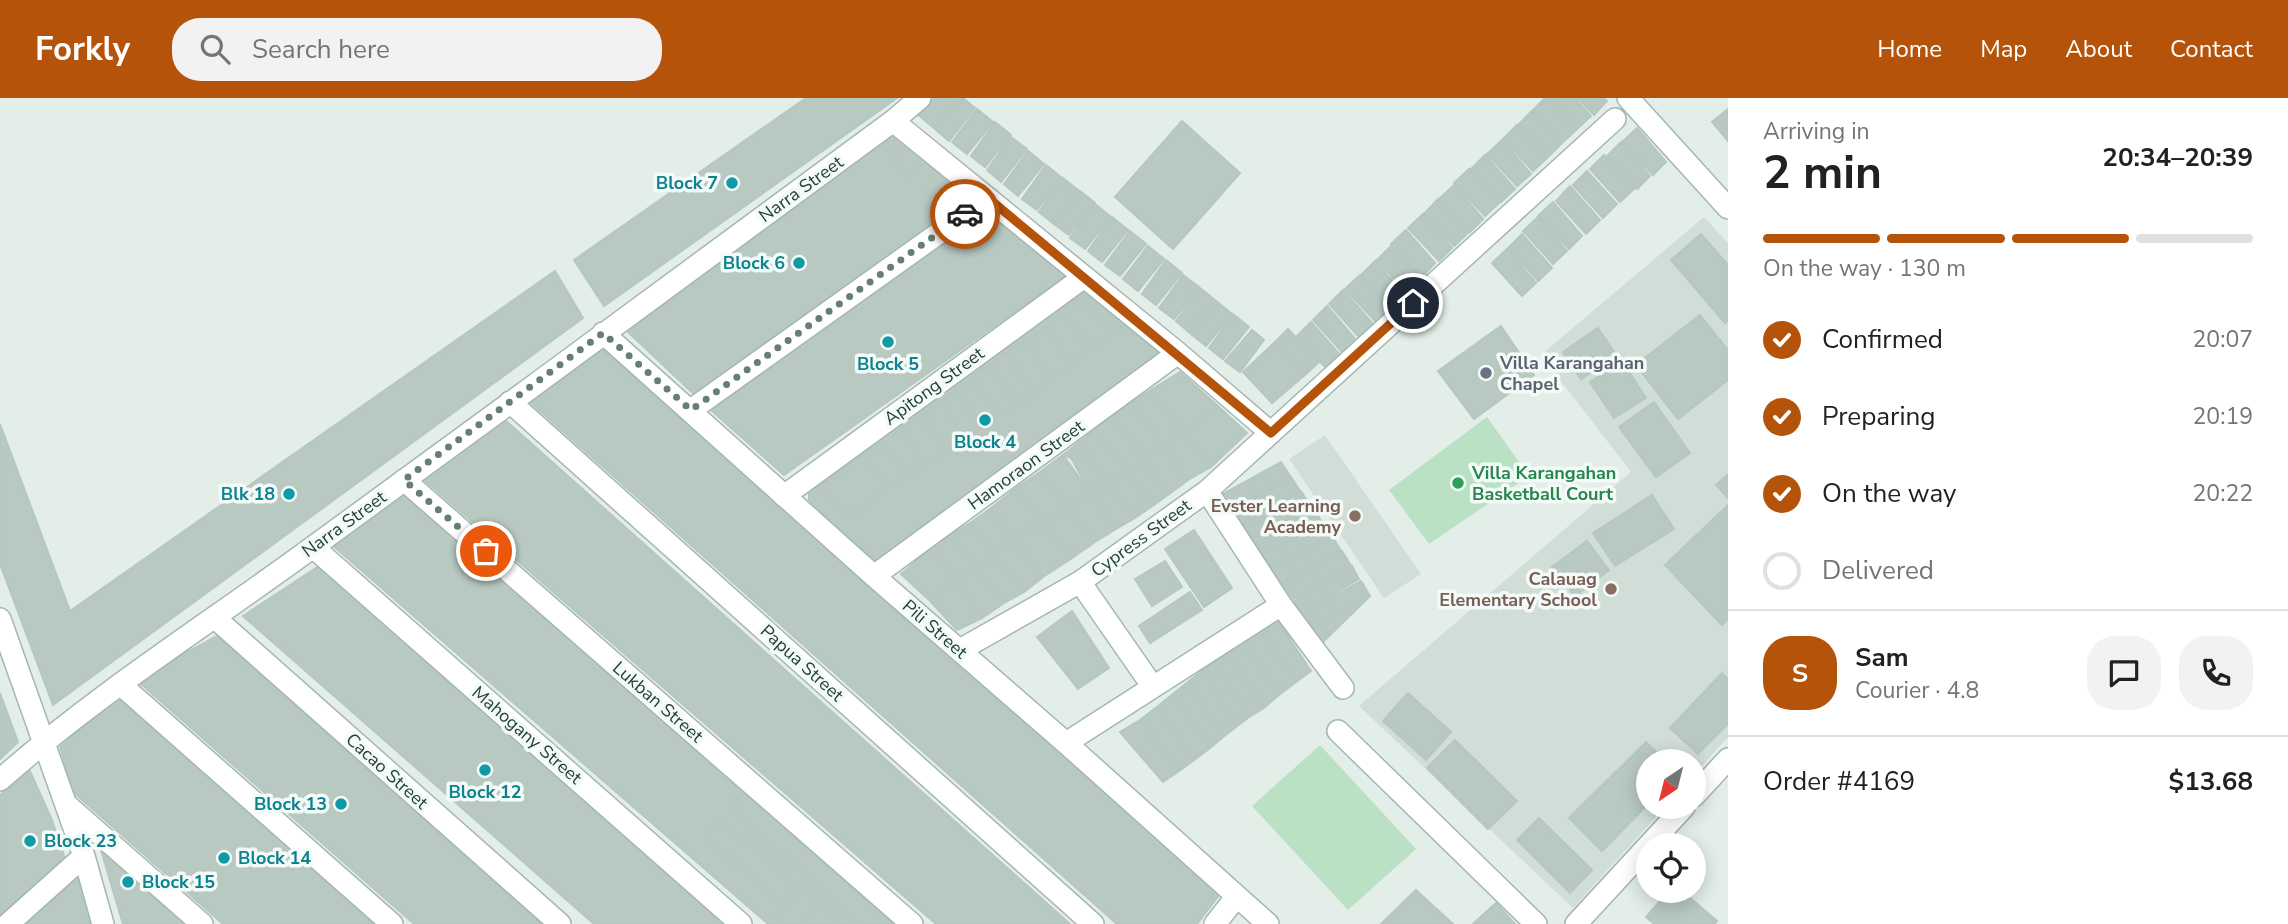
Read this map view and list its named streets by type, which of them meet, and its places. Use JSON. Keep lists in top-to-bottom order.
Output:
{
  "streets": {
    "street": [
      "Narra Street",
      "Apitong Street",
      "Hamoraon Street",
      "Cypress Street",
      "Pili Street",
      "Papua Street",
      "Lukban Street",
      "Mahogany Street",
      "Cacao Street"
    ]
  },
  "crossings": [
    ["Narra Street", "Pili Street"],
    ["Narra Street", "Papua Street"],
    ["Narra Street", "Lukban Street"],
    ["Narra Street", "Mahogany Street"],
    ["Narra Street", "Cacao Street"],
    ["Apitong Street", "Pili Street"],
    ["Hamoraon Street", "Pili Street"],
    ["Cypress Street", "Pili Street"]
  ],
  "places": [
    "Block 7",
    "Block 6",
    "Block 5",
    "Villa Karangahan Chapel",
    "Block 4",
    "Villa Karangahan Basketball Court",
    "Blk 18",
    "Evster Learning Academy",
    "Calauag Elementary School",
    "Block 12",
    "Block 13",
    "Block 23",
    "Block 14",
    "Block 15"
  ],
  "north": "bottom left",
  "page": {
    "header": "Forkly",
    "search": "Search here",
    "nav": [
      "Home",
      "Map",
      "About",
      "Contact"
    ],
    "heading": ["2 min", "Arriving in", "20:34–20:39"],
    "panel": [
      "Sam",
      "Courier · 4.8",
      "Order #4169",
      "$13.68"
    ],
    "bar": "On the way · 130 m",
    "list": [
      ["Confirmed", "20:07"],
      ["Preparing", "20:19"],
      ["On the way", "20:22"],
      "Delivered"
    ],
    "round": "S"
  }
}
